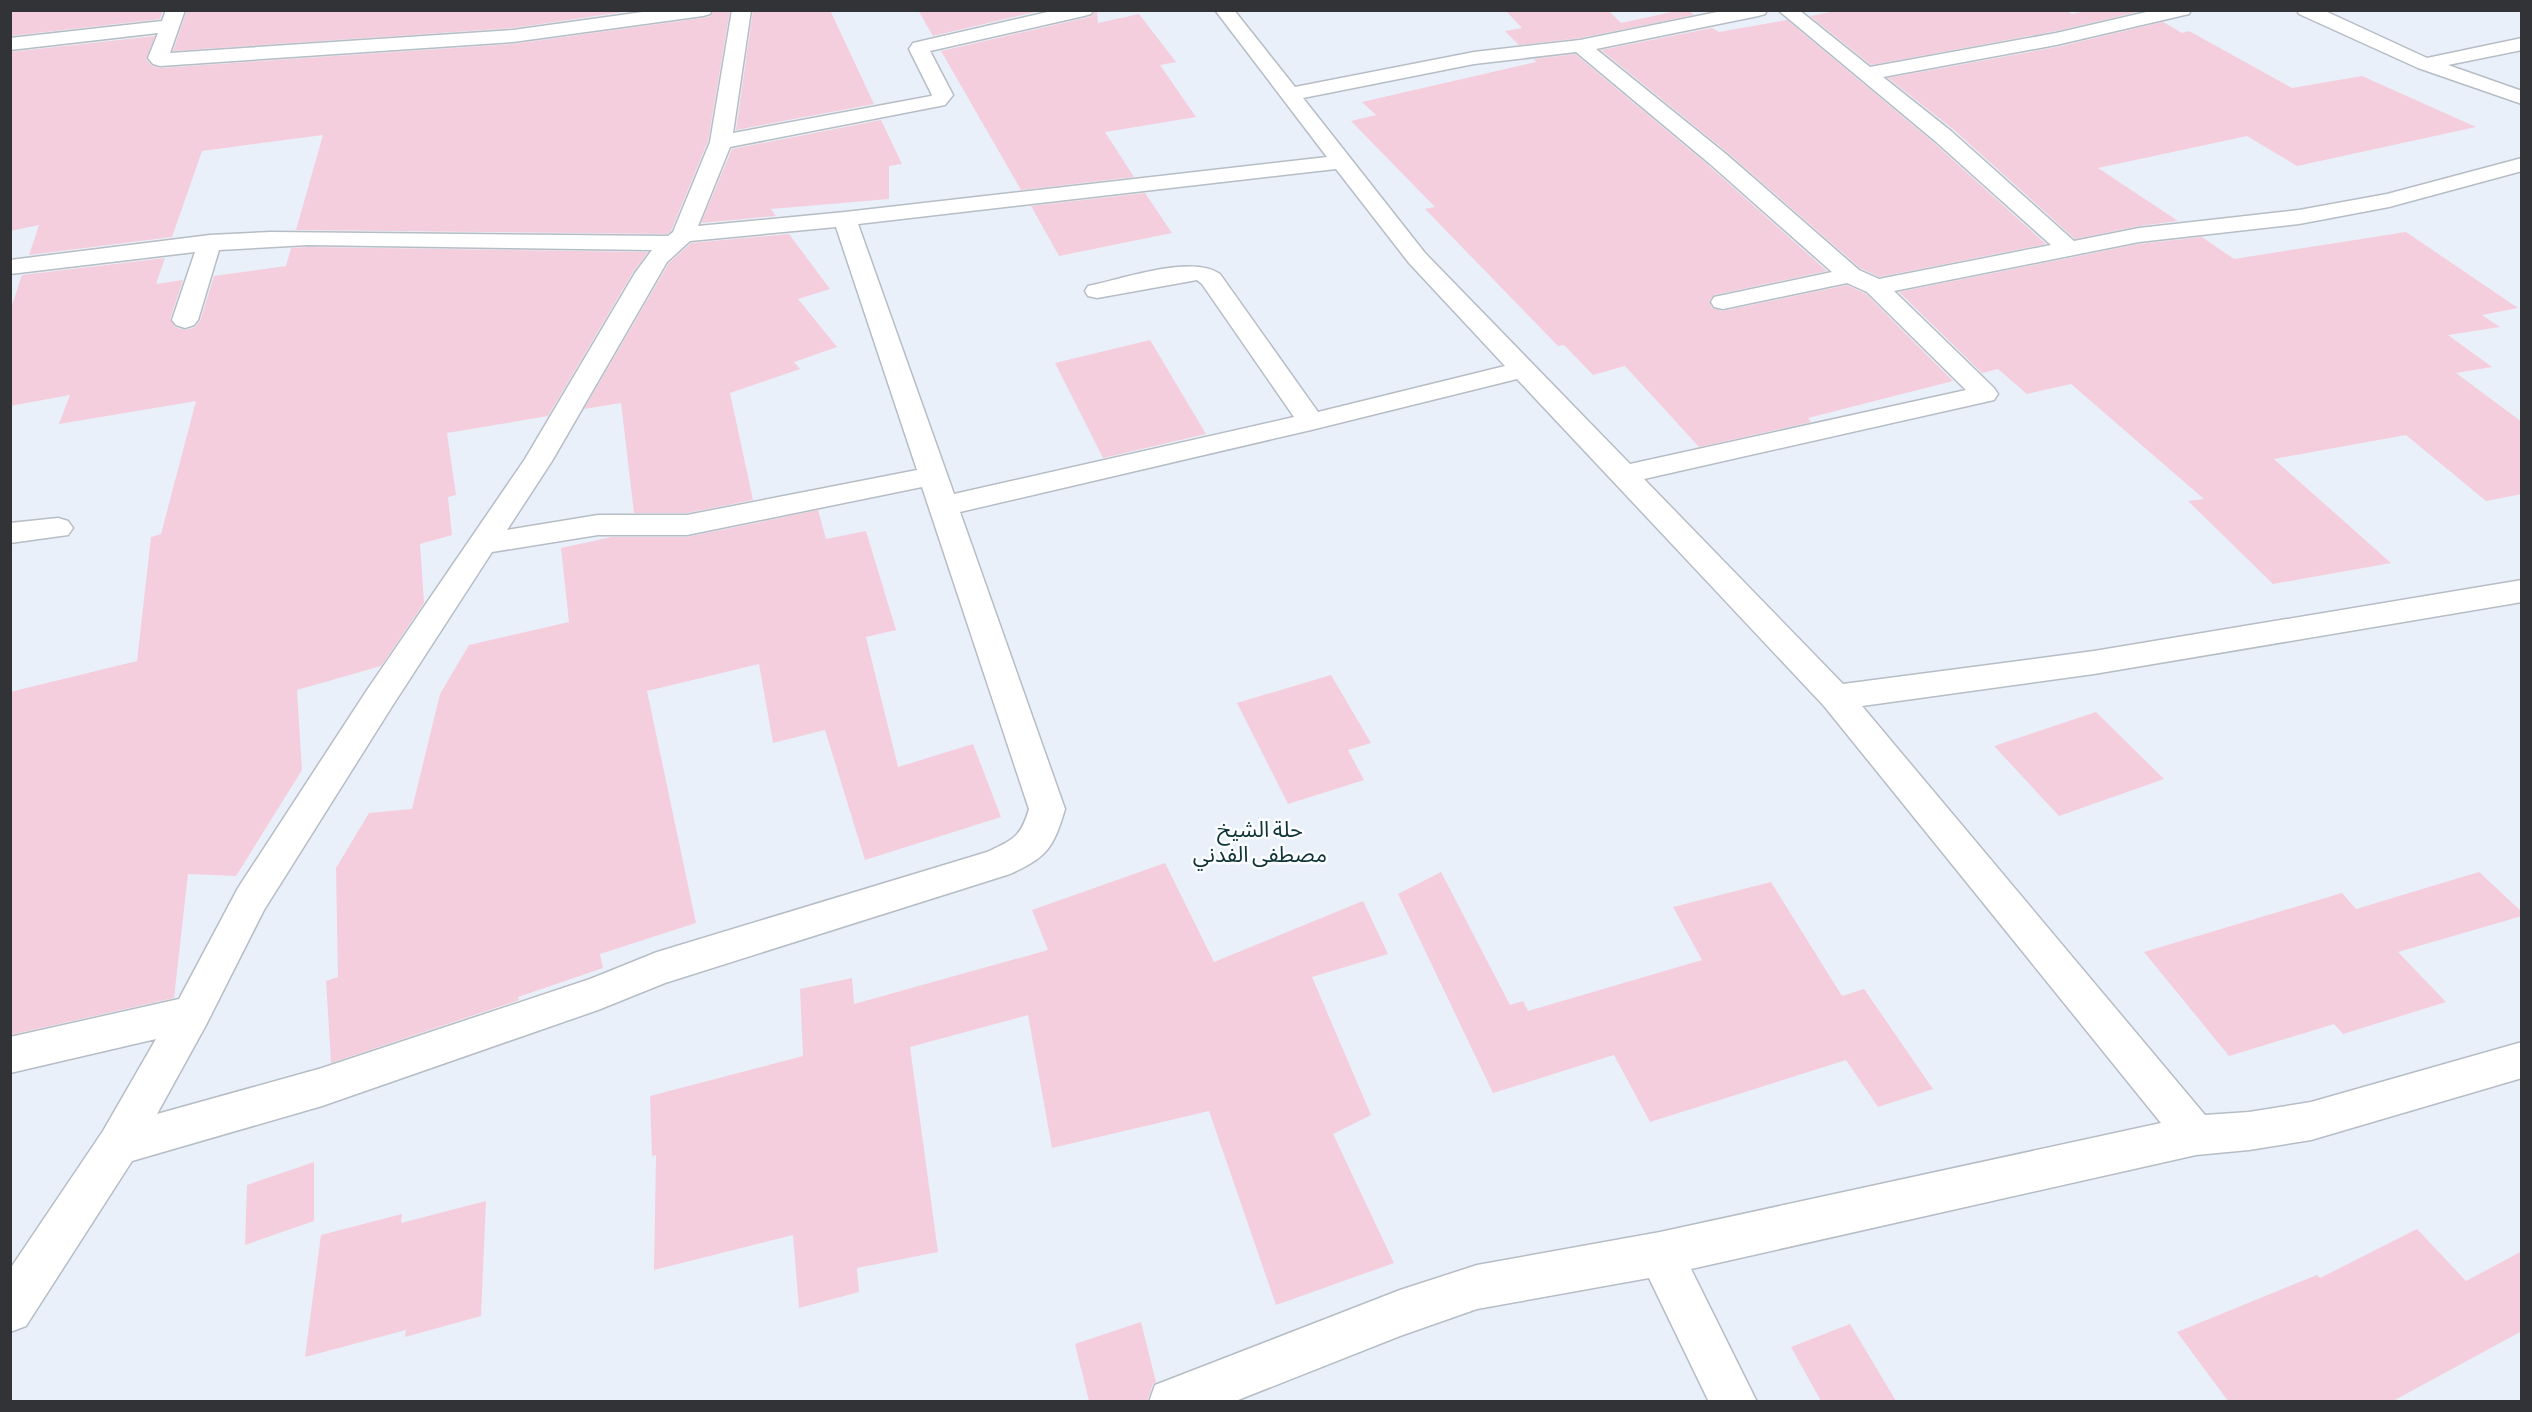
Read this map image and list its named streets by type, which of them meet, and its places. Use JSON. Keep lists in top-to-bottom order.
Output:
{
  "districts": ["حلة الشيخ مصطفى الفدني"]
}
